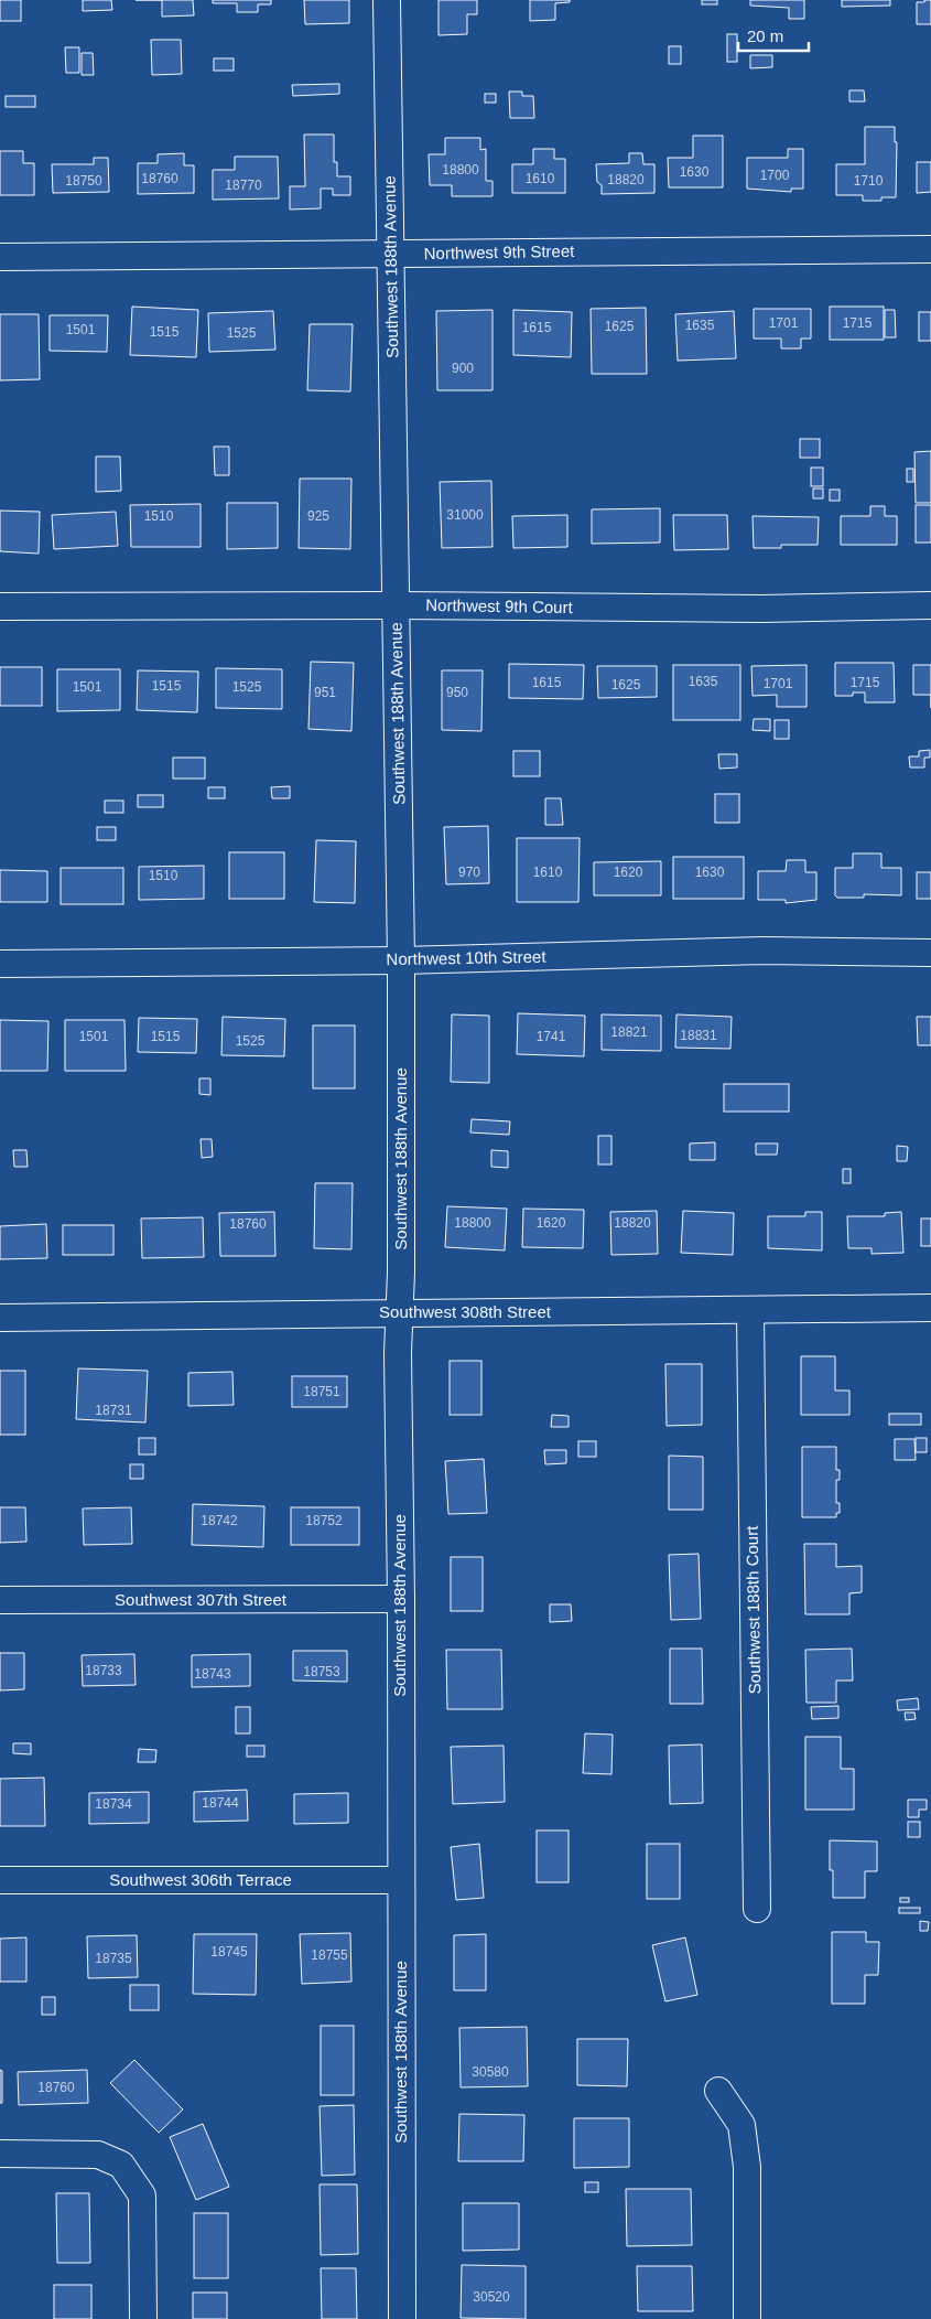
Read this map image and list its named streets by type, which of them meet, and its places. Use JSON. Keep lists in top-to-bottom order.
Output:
{
  "streets": {
    "street": [
      "Northwest 9th Street",
      "Southwest 188th Avenue",
      "Northwest 9th Court",
      "Northwest 10th Street",
      "Southwest 308th Street",
      "Southwest 307th Street",
      "Southwest 188th Court",
      "Southwest 306th Terrace"
    ]
  },
  "crossings": [
    ["Northwest 9th Street", "Southwest 188th Avenue"],
    ["Southwest 188th Avenue", "Northwest 9th Court"],
    ["Southwest 188th Avenue", "Northwest 10th Street"],
    ["Southwest 188th Avenue", "Southwest 308th Street"],
    ["Southwest 188th Avenue", "Southwest 307th Street"],
    ["Southwest 188th Avenue", "Southwest 306th Terrace"],
    ["Southwest 308th Street", "Southwest 188th Court"]
  ],
  "house_numbers": [
    "18800",
    "1630",
    "1700",
    "18760",
    "1610",
    "18820",
    "18750",
    "1710",
    "18770",
    "1701",
    "1715",
    "1635",
    "1625",
    "1615",
    "1501",
    "1515",
    "1525",
    "900",
    "31000",
    "1510",
    "925",
    "1635",
    "1615",
    "1715",
    "1701",
    "1625",
    "1515",
    "1501",
    "1525",
    "951",
    "950",
    "970",
    "1610",
    "1620",
    "1630",
    "1510",
    "18821",
    "18831",
    "1501",
    "1515",
    "1741",
    "1525",
    "18800",
    "1620",
    "18820",
    "18760",
    "18751",
    "18731",
    "18742",
    "18752",
    "18733",
    "18753",
    "18743",
    "18744",
    "18734",
    "18745",
    "18755",
    "18735",
    "30580",
    "18760",
    "30520"
  ],
  "scale_bar": "20 m"
}
